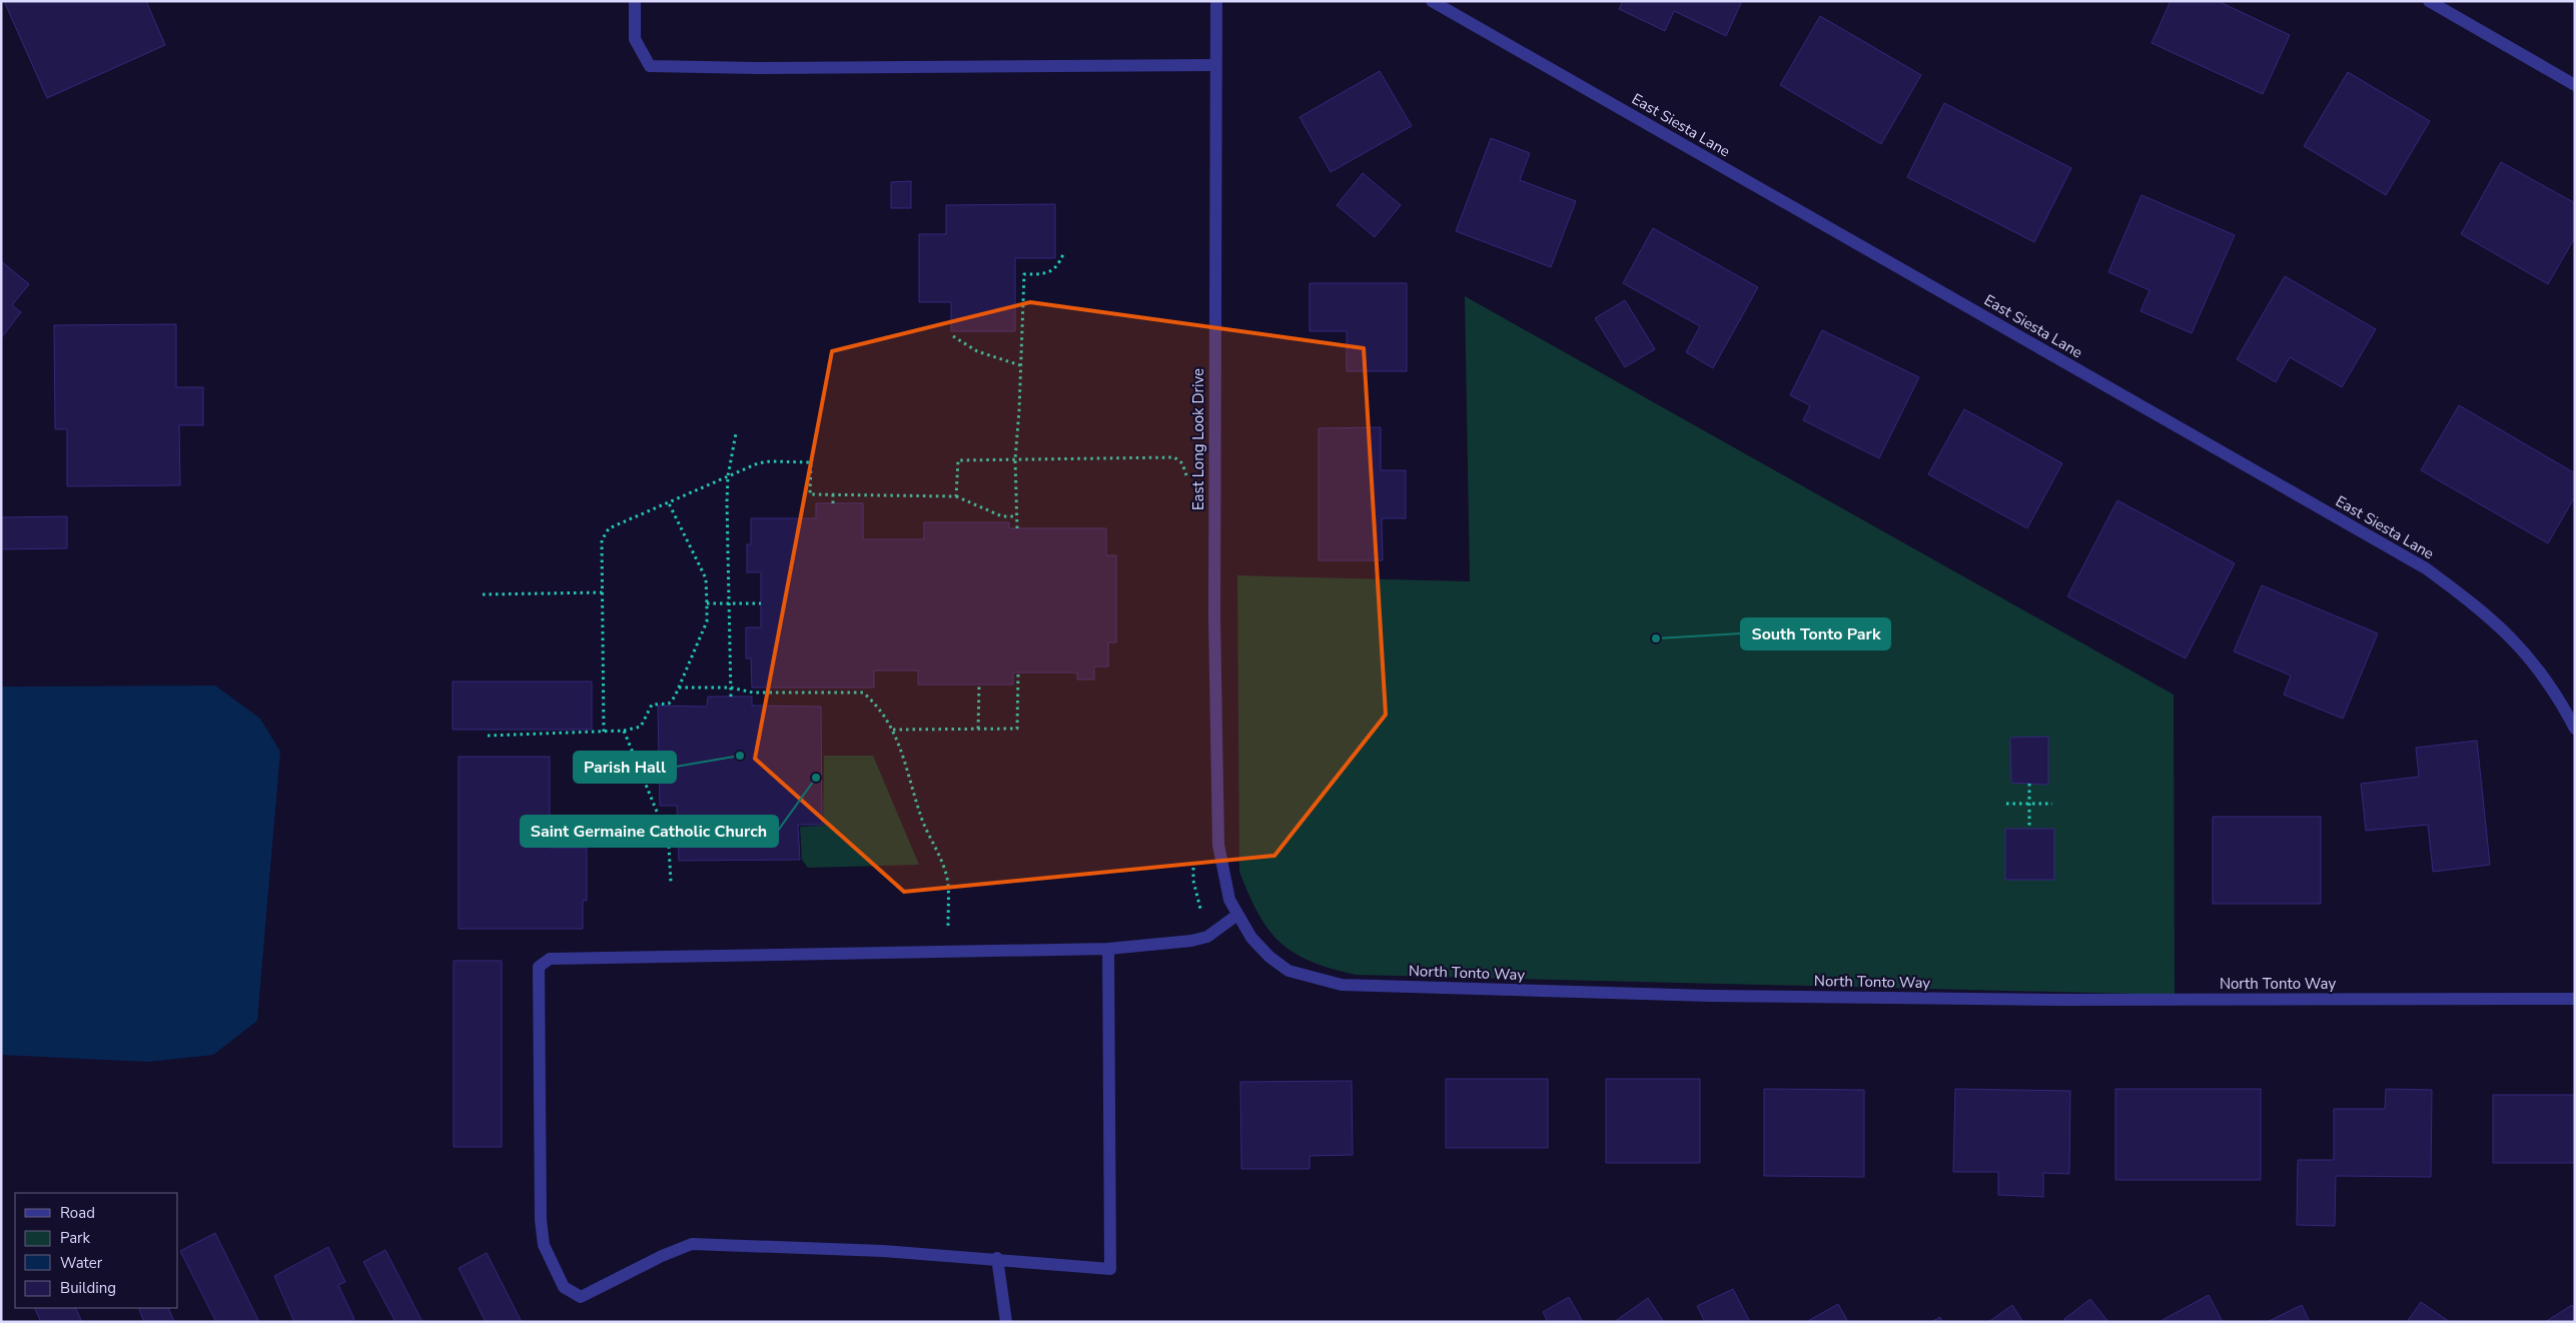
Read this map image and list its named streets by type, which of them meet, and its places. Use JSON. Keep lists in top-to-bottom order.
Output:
{
  "streets": {
    "street": ["East Siesta Lane", "East Long Look Drive", "North Tonto Way"]
  },
  "crossings": [
    ["East Long Look Drive", "North Tonto Way"]
  ],
  "places": ["South Tonto Park", "Parish Hall", "Saint Germaine Catholic Church"],
  "legend": [
    "Road",
    "Park",
    "Water",
    "Building"
  ]
}
